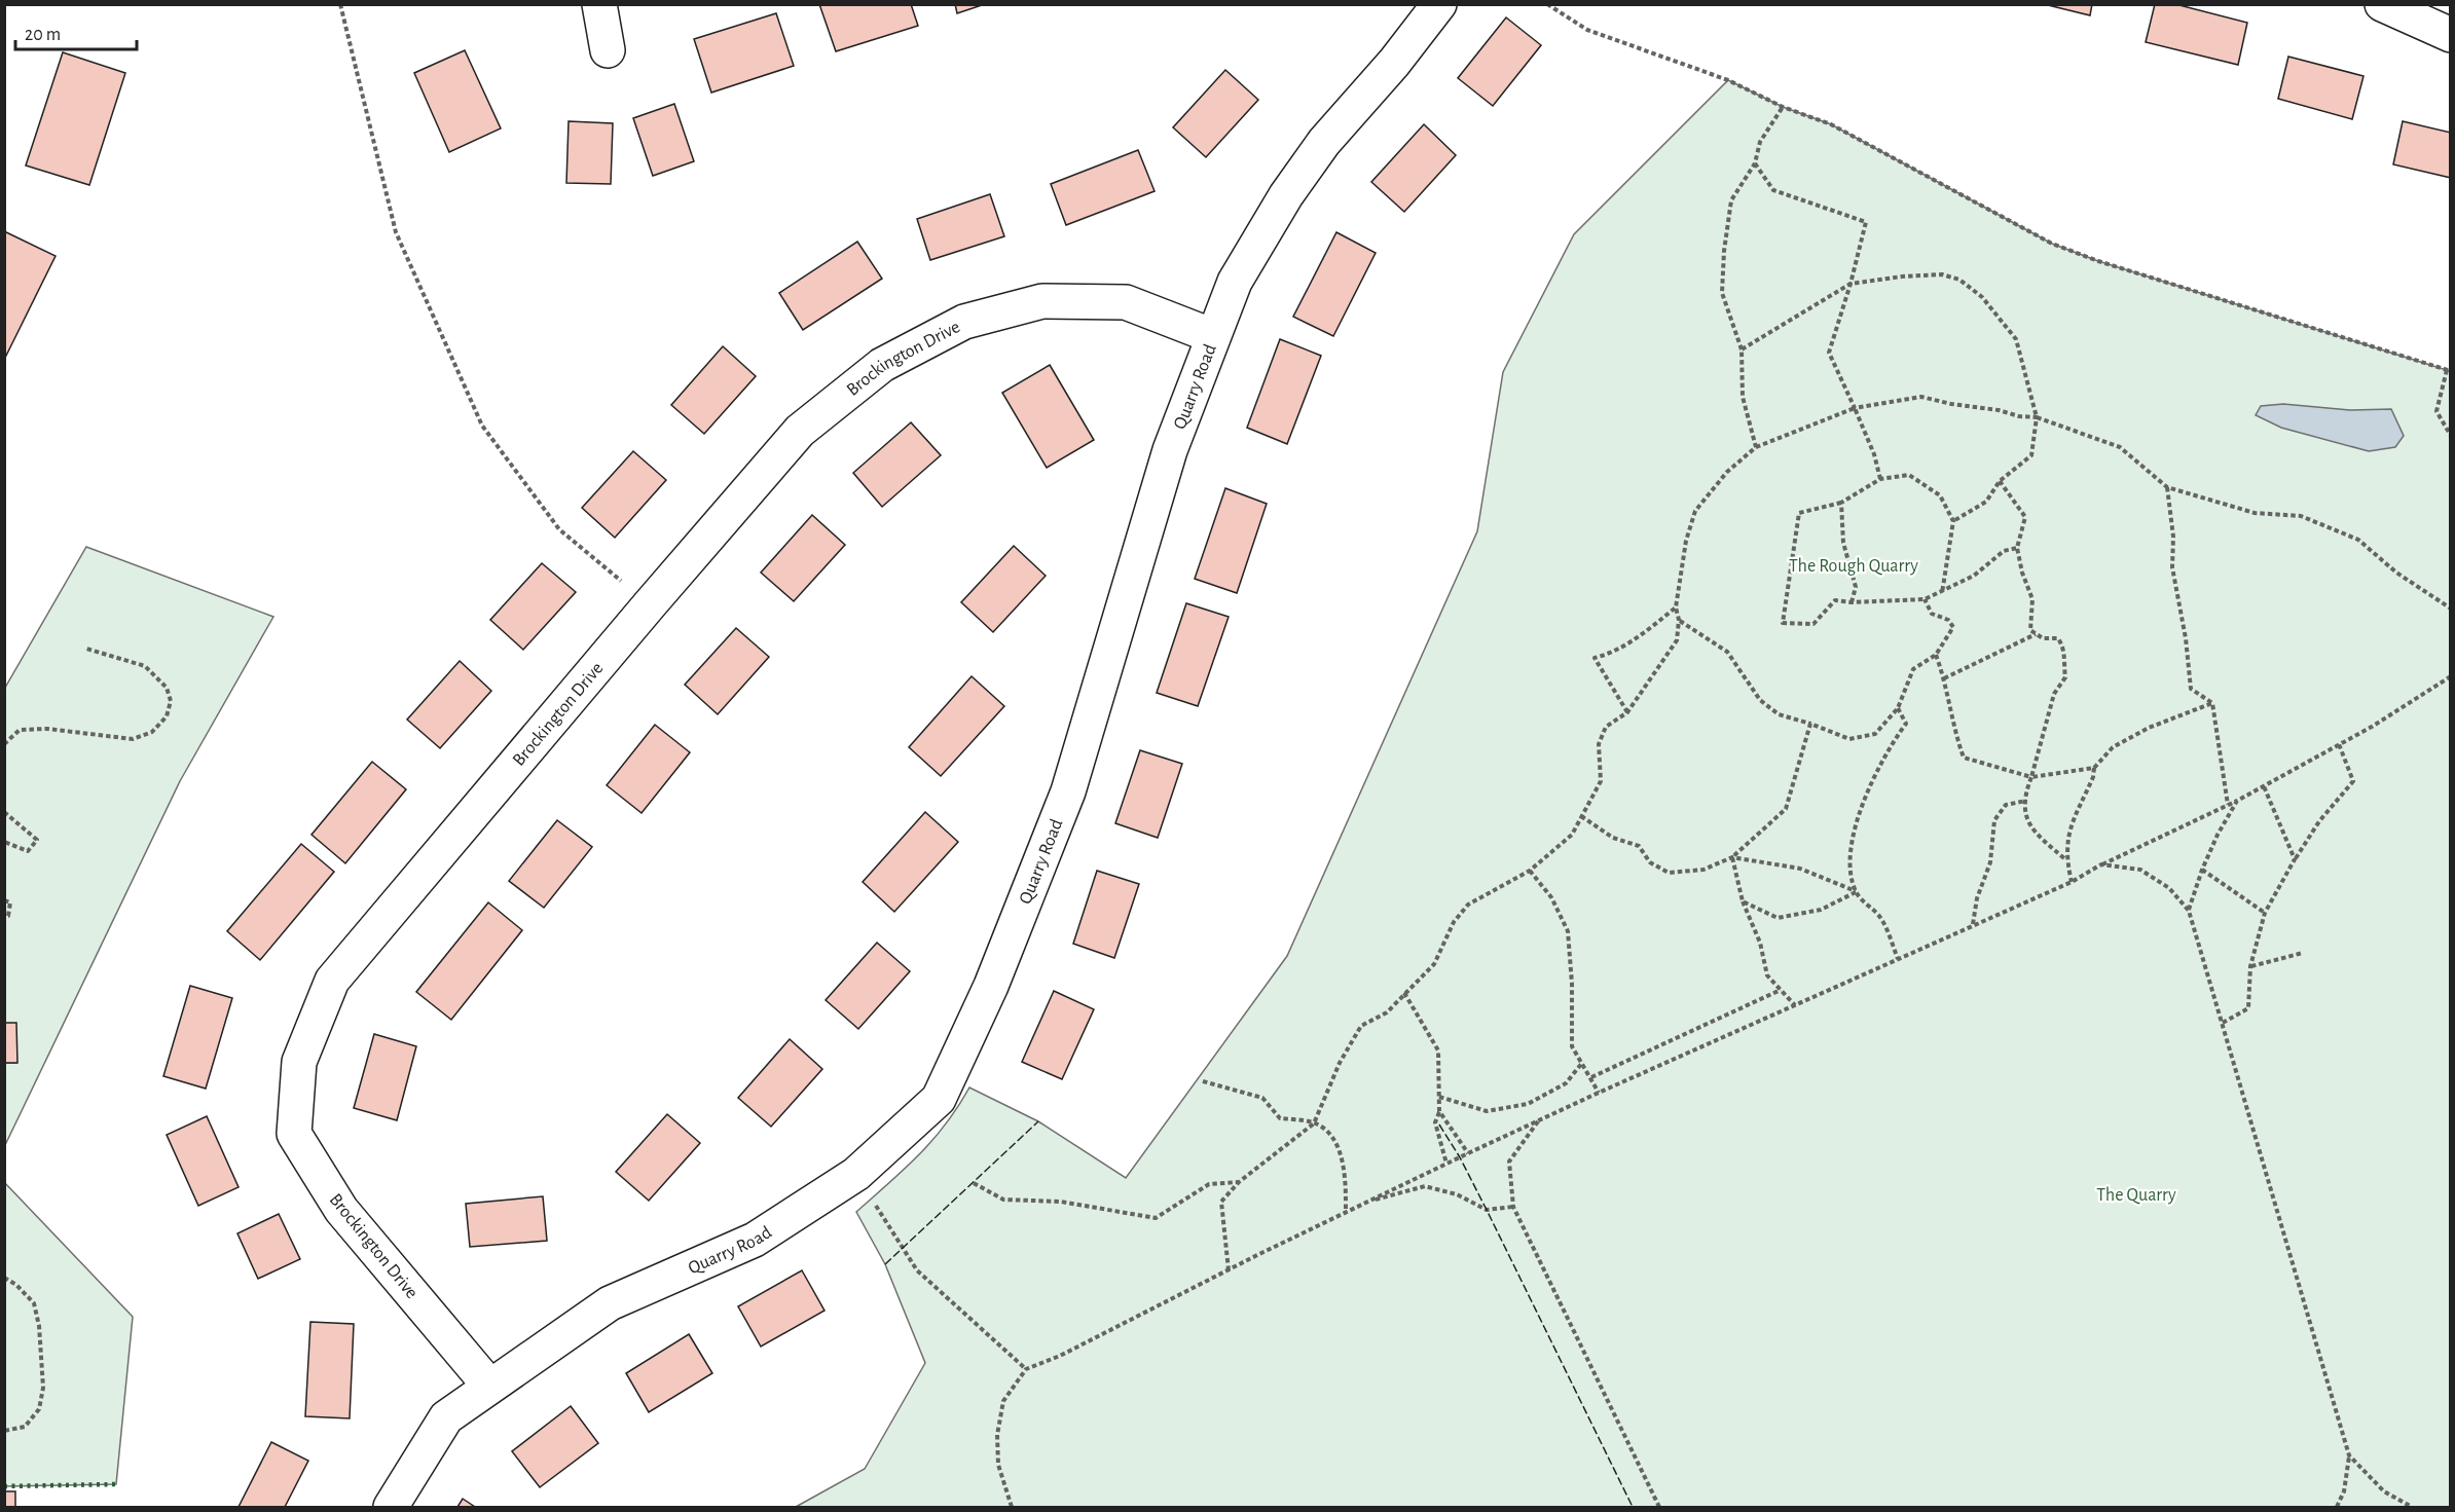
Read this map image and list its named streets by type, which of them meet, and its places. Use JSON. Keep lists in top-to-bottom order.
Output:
{
  "streets": {
    "street": ["Brockington Drive", "Quarry Road"]
  },
  "crossings": [
    ["Brockington Drive", "Quarry Road"]
  ],
  "parks": ["The Rough Quarry", "The Quarry"],
  "scale_bar": "20 m"
}
